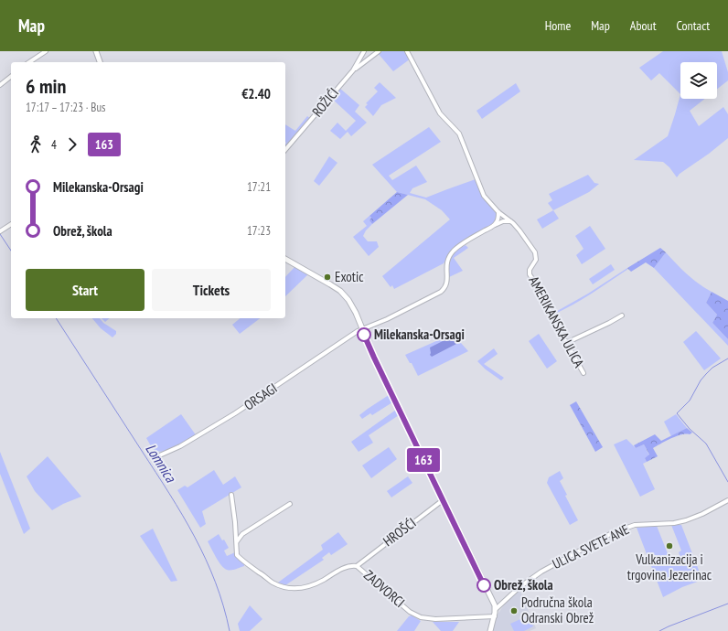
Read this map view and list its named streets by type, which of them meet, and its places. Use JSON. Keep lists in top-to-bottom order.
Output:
{
  "streets": {
    "street": [
      "ROŽIĆI",
      "AMERIKANSKA ULICA",
      "ORSAGI",
      "HROŠĆI",
      "ULICA SVETE ANE",
      "ZADVORCI"
    ]
  },
  "crossings": [
    ["AMERIKANSKA ULICA", "ORSAGI"],
    ["HROŠĆI", "ZADVORCI"]
  ],
  "water": ["Lomnica"],
  "places": [
    "Exotic",
    "Milekanska-Orsagi",
    "Vulkanizacija i trgovina Jezerinac",
    "Obrež, škola",
    "Područna škola Odranski Obrež"
  ],
  "lines": ["bus line 163"],
  "page": {
    "header": "Map",
    "nav": [
      "Home",
      "Map",
      "About",
      "Contact"
    ],
    "on_map": "163",
    "heading": ["6 min", "17:17 – 17:23 · Bus", "€2.40"],
    "legs": ["4", "163"],
    "list": [
      {
        "name": "Milekanska-Orsagi",
        "value": "17:21"
      },
      {
        "name": "Obrež, škola",
        "value": "17:23"
      }
    ],
    "buttons": ["Start", "Tickets"]
  }
}
